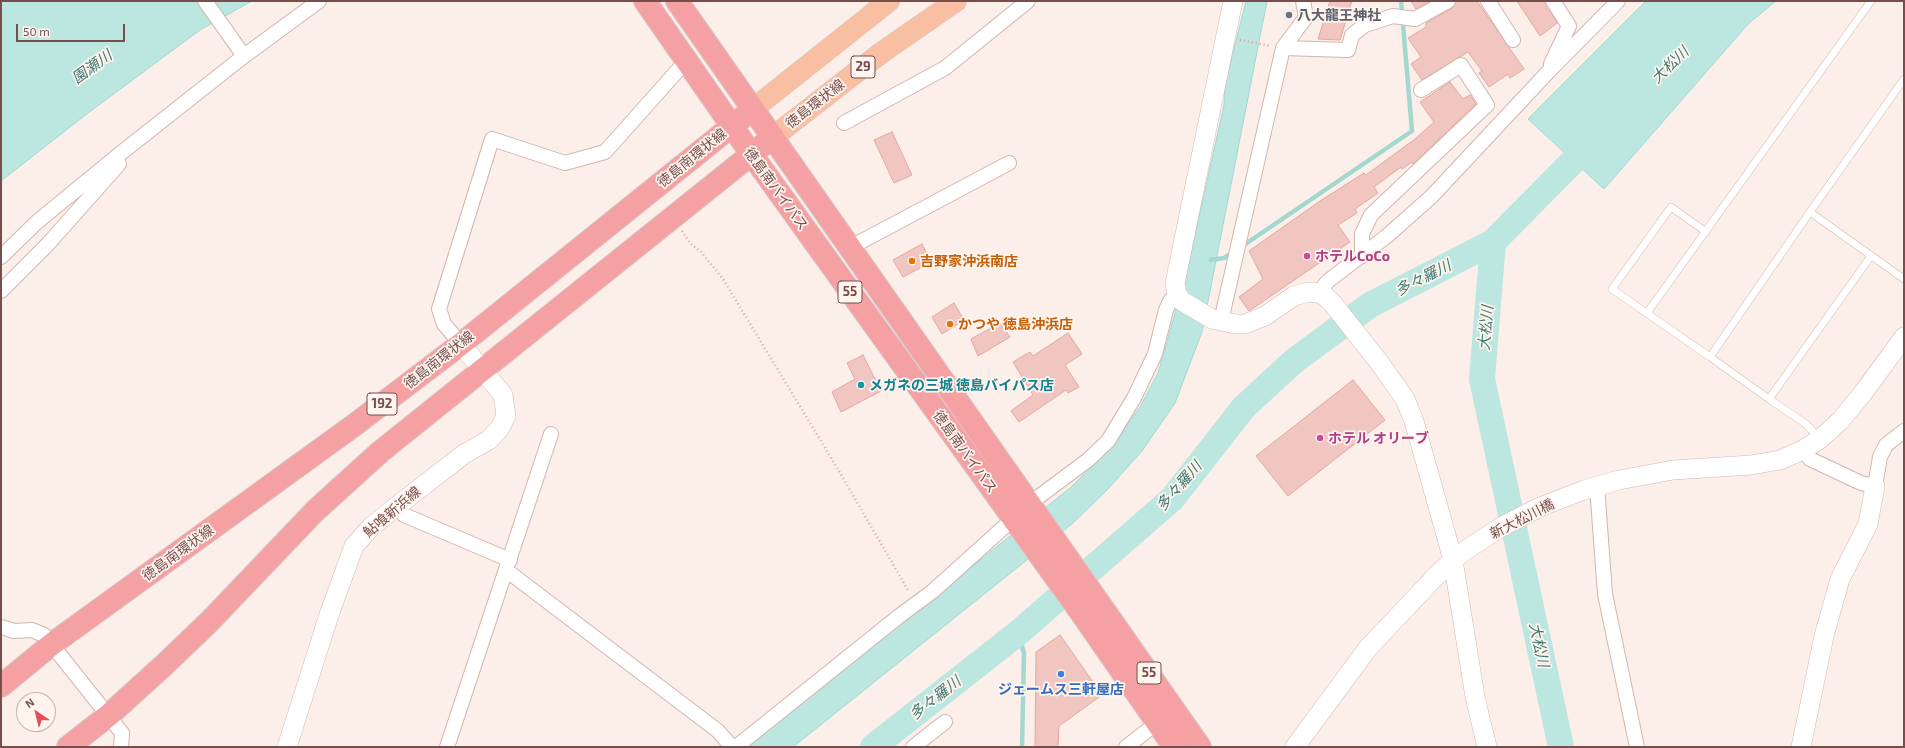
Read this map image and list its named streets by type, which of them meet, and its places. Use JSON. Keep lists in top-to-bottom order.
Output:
{
  "streets": {
    "highway": [
      "徳島南環状線",
      "徳島南バイパス",
      "55",
      "192"
    ],
    "main road": ["29", "徳島環状線"],
    "street": ["鮎喰新浜線", "新大松川橋"]
  },
  "crossings": [
    ["29", "徳島南環状線"],
    ["29", "徳島南バイパス"],
    ["徳島環状線", "徳島南バイパス"],
    ["徳島環状線", "192"],
    ["徳島南環状線", "徳島南バイパス"],
    ["徳島南環状線", "鮎喰新浜線"],
    ["徳島南バイパス", "192"],
    ["192", "鮎喰新浜線"]
  ],
  "water": ["大松川", "園瀬川", "多々羅川"],
  "places": [
    "八大龍王神社",
    "ホテルCoCo",
    "吉野家沖浜南店",
    "かつや 徳島沖浜店",
    "メガネの三城 徳島バイパス店",
    "ホテル オリーブ",
    "ジェームス三軒屋店"
  ],
  "scale_bar": "50 m",
  "north": "top left"
}
